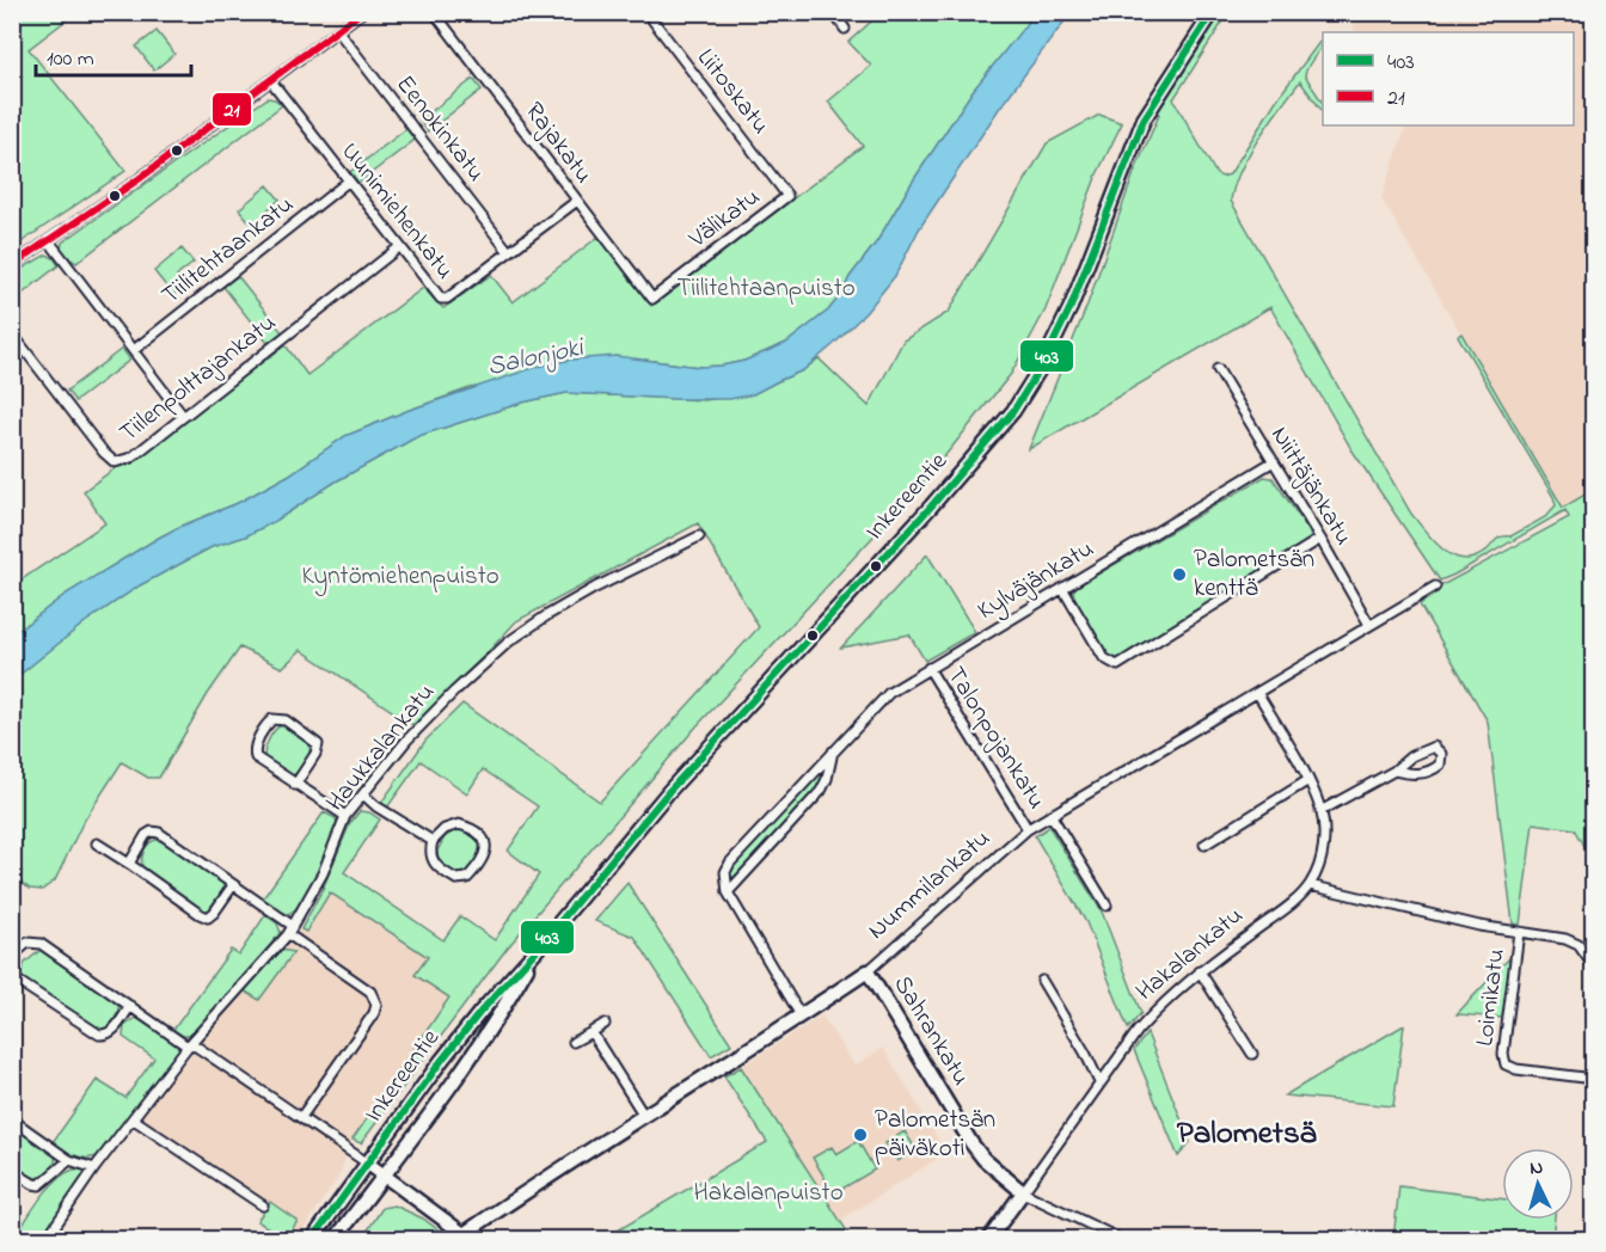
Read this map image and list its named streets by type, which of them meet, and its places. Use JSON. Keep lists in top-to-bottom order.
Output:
{
  "streets": {
    "street": [
      "Liitoskatu",
      "Eenokinkatu",
      "Rajakatu",
      "Uunimiehenkatu",
      "Välikatu",
      "Tiilitehtaankatu",
      "Tiilenpolttajankatu",
      "Niittäjänkatu",
      "Inkereentie",
      "Kylväjänkatu",
      "Talonpojankatu",
      "Haukkalankatu",
      "Nummilankatu",
      "Hakalankatu",
      "Loimikatu",
      "Sahrankatu"
    ]
  },
  "crossings": [
    ["Liitoskatu", "Välikatu"],
    ["Eenokinkatu", "Uunimiehenkatu"],
    ["Rajakatu", "Uunimiehenkatu"],
    ["Rajakatu", "Välikatu"],
    ["Uunimiehenkatu", "Tiilitehtaankatu"],
    ["Uunimiehenkatu", "Tiilenpolttajankatu"],
    ["Niittäjänkatu", "Kylväjänkatu"],
    ["Niittäjänkatu", "Nummilankatu"],
    ["Kylväjänkatu", "Talonpojankatu"],
    ["Talonpojankatu", "Nummilankatu"],
    ["Nummilankatu", "Hakalankatu"],
    ["Nummilankatu", "Sahrankatu"],
    ["Hakalankatu", "Loimikatu"],
    ["Hakalankatu", "Sahrankatu"]
  ],
  "districts": ["Palometsä"],
  "water": ["Salonjoki"],
  "parks": ["Tiilitehtaanpuisto", "Kyntömiehenpuisto", "Hakalanpuisto"],
  "places": ["Palometsän kenttä", "Palometsän päiväkoti"],
  "lines": ["transit line 403", "transit line 21"],
  "legend": ["403", "21"],
  "scale_bar": "100 m",
  "north": "top"
}
